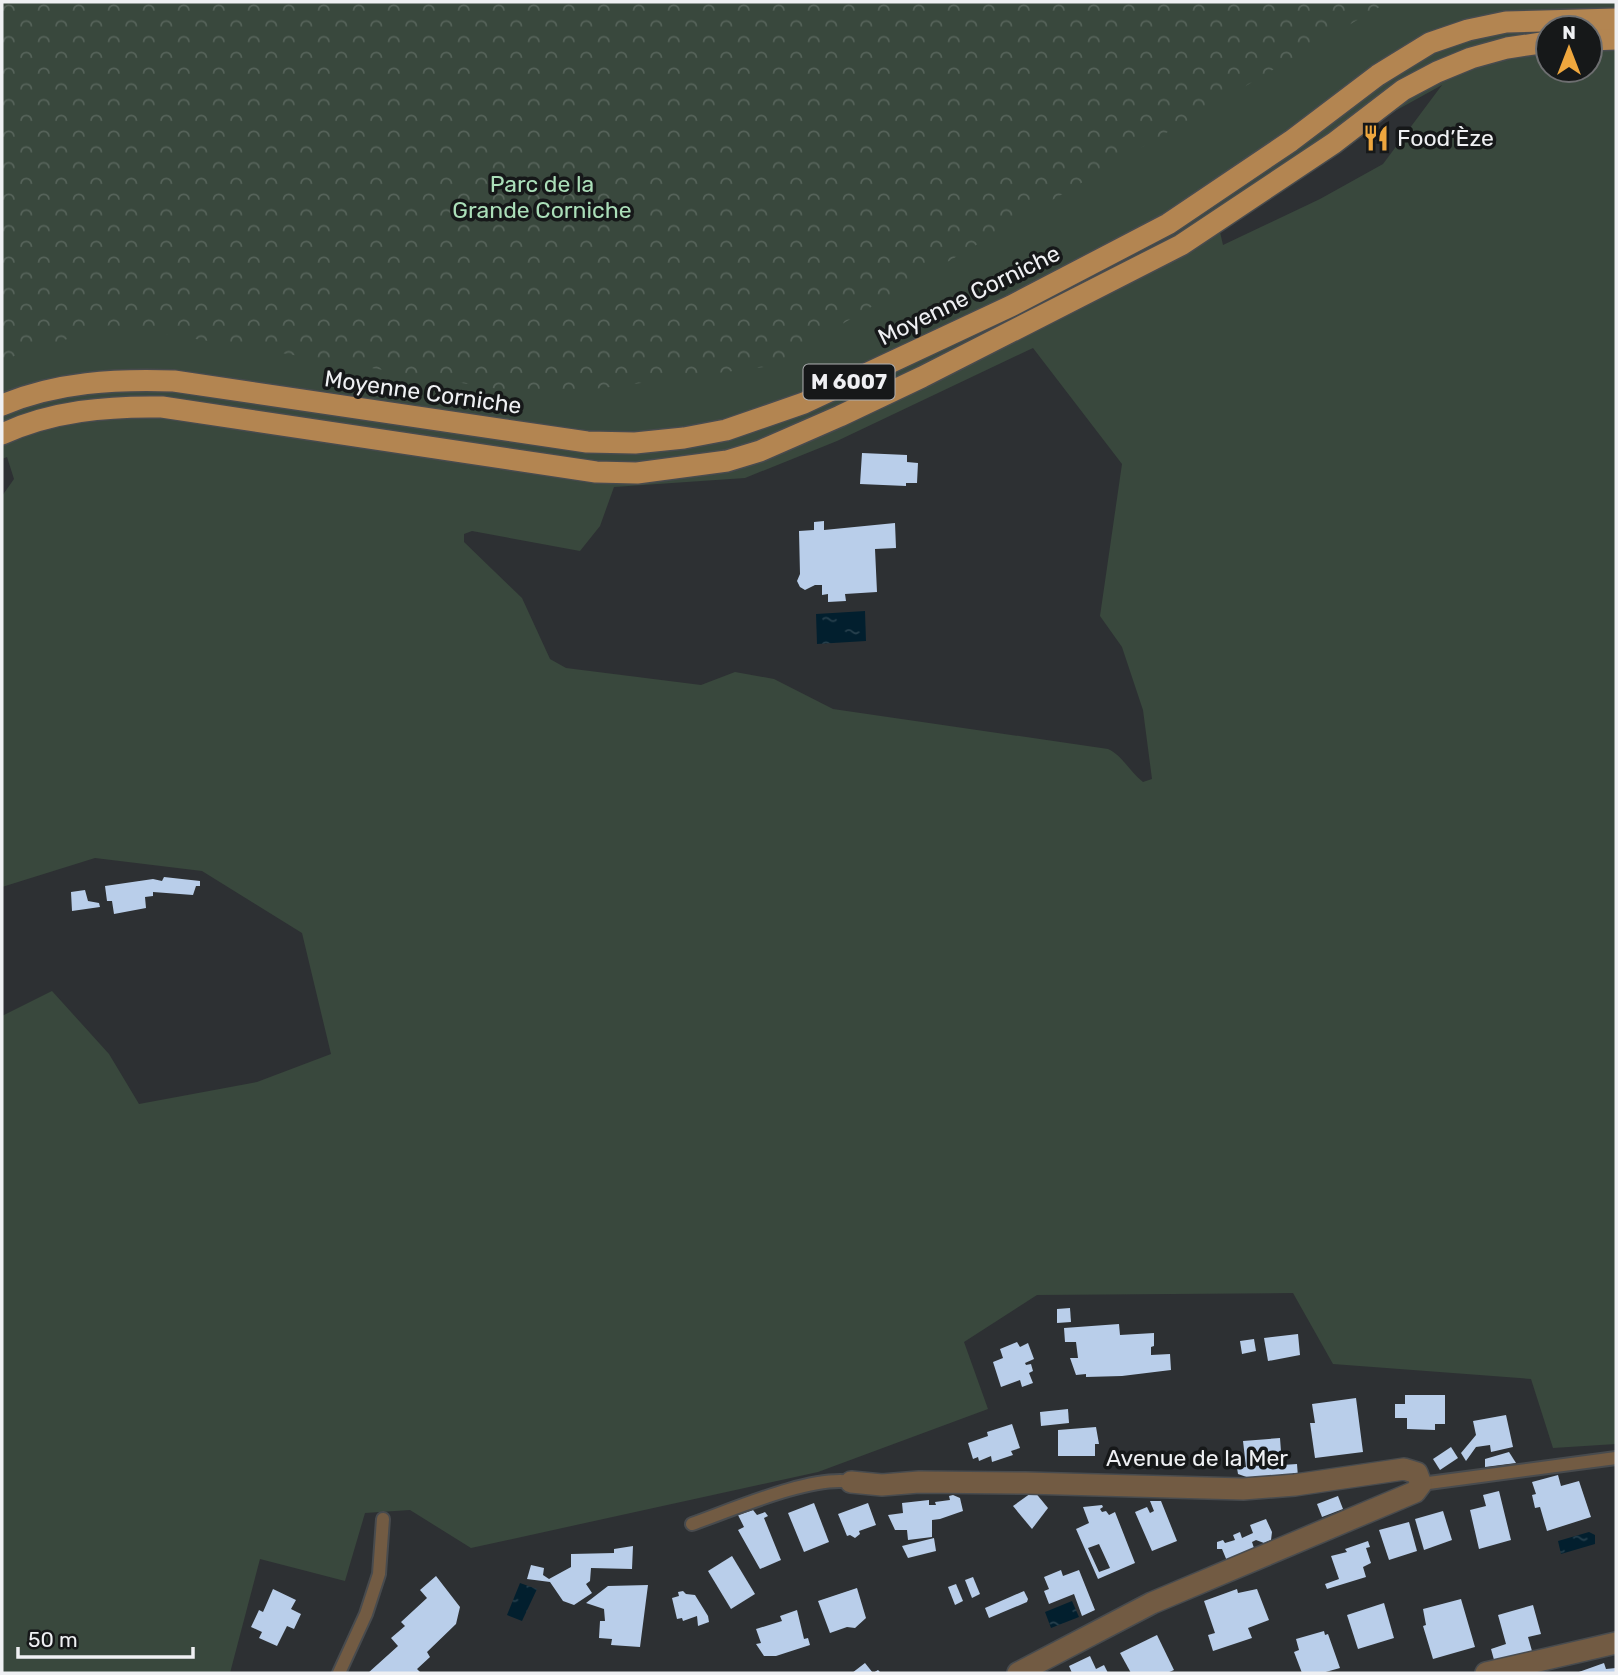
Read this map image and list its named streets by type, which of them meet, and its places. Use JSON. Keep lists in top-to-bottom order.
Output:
{
  "streets": {
    "main road": ["Moyenne Corniche", "M 6007"],
    "street": ["Avenue de la Mer"]
  },
  "parks": ["Parc de la Grande Corniche"],
  "places": {
    "restaurant": ["Food’Èze"]
  },
  "scale_bar": "50 m",
  "north": "top"
}
